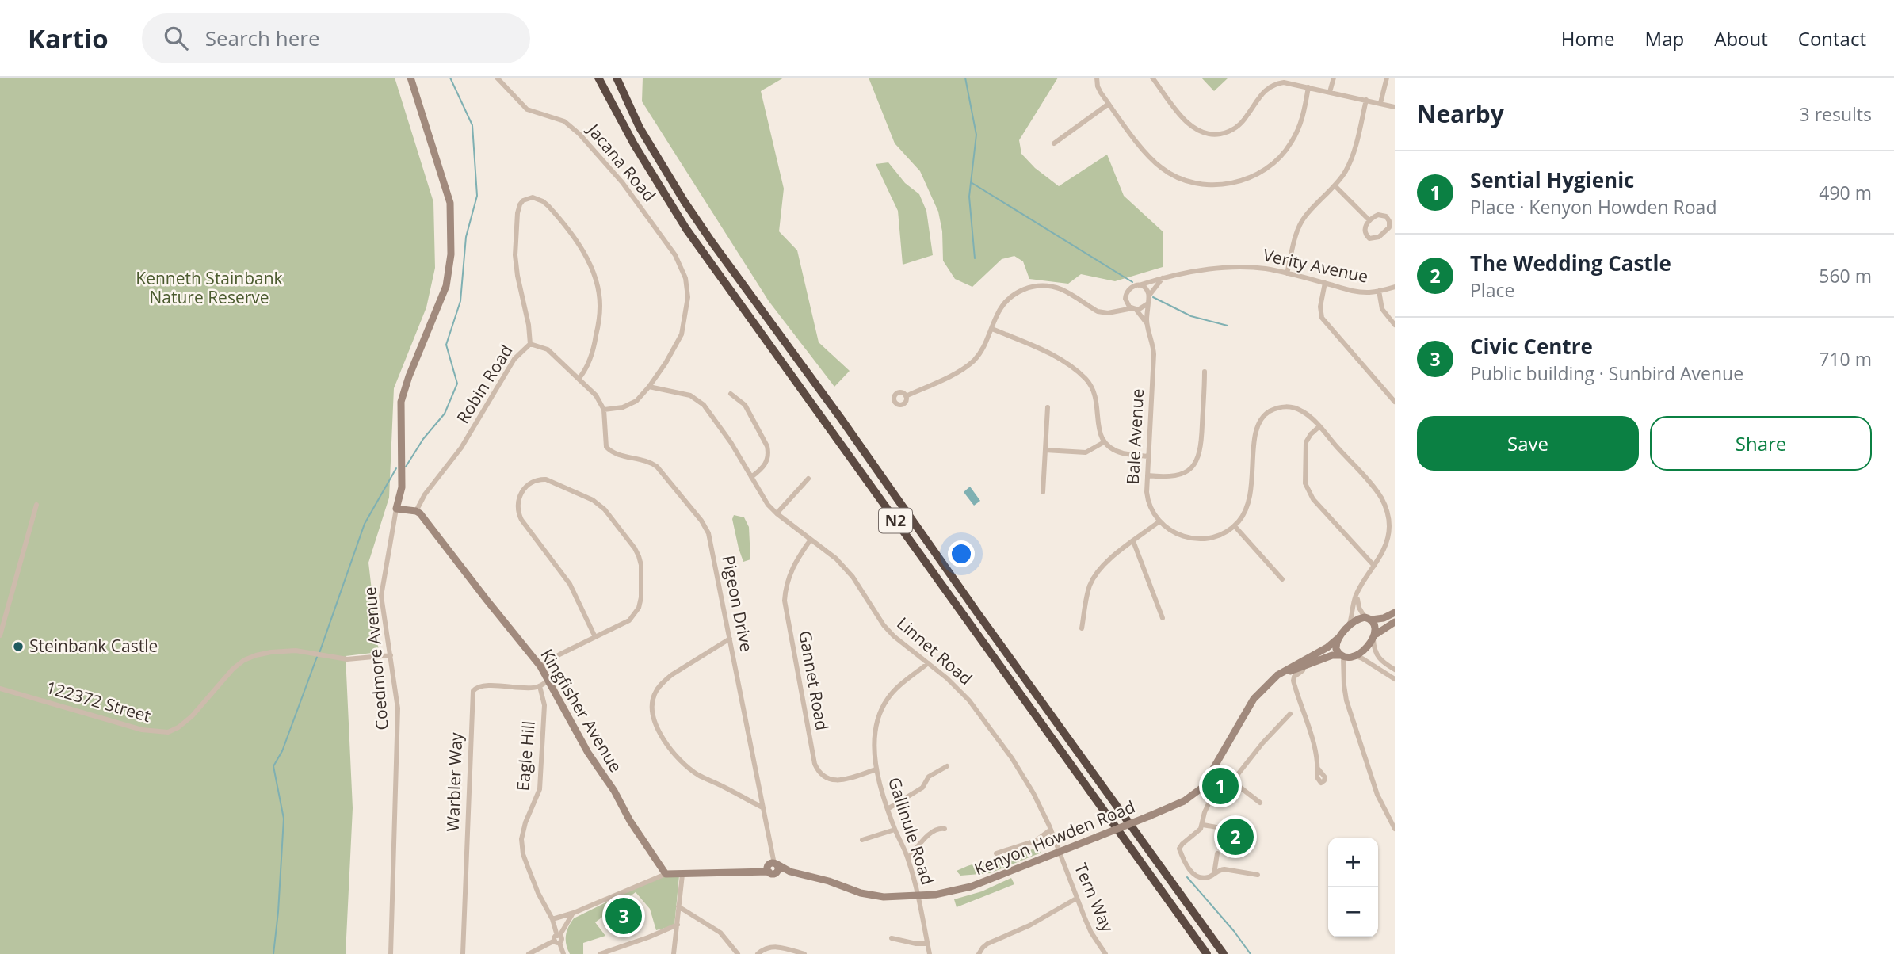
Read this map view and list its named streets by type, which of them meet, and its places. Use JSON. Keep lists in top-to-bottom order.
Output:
{
  "streets": {
    "highway": ["N2"],
    "street": [
      "Jacana Road",
      "Verity Avenue",
      "Robin Road",
      "Bale Avenue",
      "Pigeon Drive",
      "Linnet Road",
      "Coedmore Avenue",
      "Gannet Road",
      "122372 Street",
      "Kingfisher Avenue",
      "Eagle Hill",
      "Warbler Way",
      "Gallinule Road",
      "Kenyon Howden Road",
      "Tern Way"
    ]
  },
  "crossings": [
    ["Jacana Road", "Linnet Road"],
    ["Verity Avenue", "Bale Avenue"],
    ["Robin Road", "Pigeon Drive"],
    ["Robin Road", "Kingfisher Avenue"],
    ["Pigeon Drive", "Kenyon Howden Road"],
    ["Linnet Road", "Gannet Road"],
    ["Linnet Road", "Gallinule Road"],
    ["Linnet Road", "Kenyon Howden Road"],
    ["Linnet Road", "Tern Way"],
    ["Coedmore Avenue", "122372 Street"],
    ["Gannet Road", "Gallinule Road"],
    ["Eagle Hill", "Warbler Way"],
    ["Gallinule Road", "Kenyon Howden Road"],
    ["Kenyon Howden Road", "Tern Way"]
  ],
  "parks": ["Kenneth Stainbank Nature Reserve"],
  "places": ["Steinbank Castle"],
  "page": {
    "header": "Kartio",
    "search": "Search here",
    "nav": [
      "Home",
      "Map",
      "About",
      "Contact"
    ],
    "heading": ["Nearby", "3 results"],
    "list": [
      {
        "mark": "1",
        "name": "Sential Hygienic",
        "note": "Place · Kenyon Howden Road",
        "value": "490 m"
      },
      {
        "mark": "2",
        "name": "The Wedding Castle",
        "note": "Place",
        "value": "560 m"
      },
      {
        "mark": "3",
        "name": "Civic Centre",
        "note": "Public building · Sunbird Avenue",
        "value": "710 m"
      }
    ],
    "buttons": ["Save", "Share"],
    "pins": ["1", "2", "3"],
    "map_buttons": ["+", "−"]
  }
}
